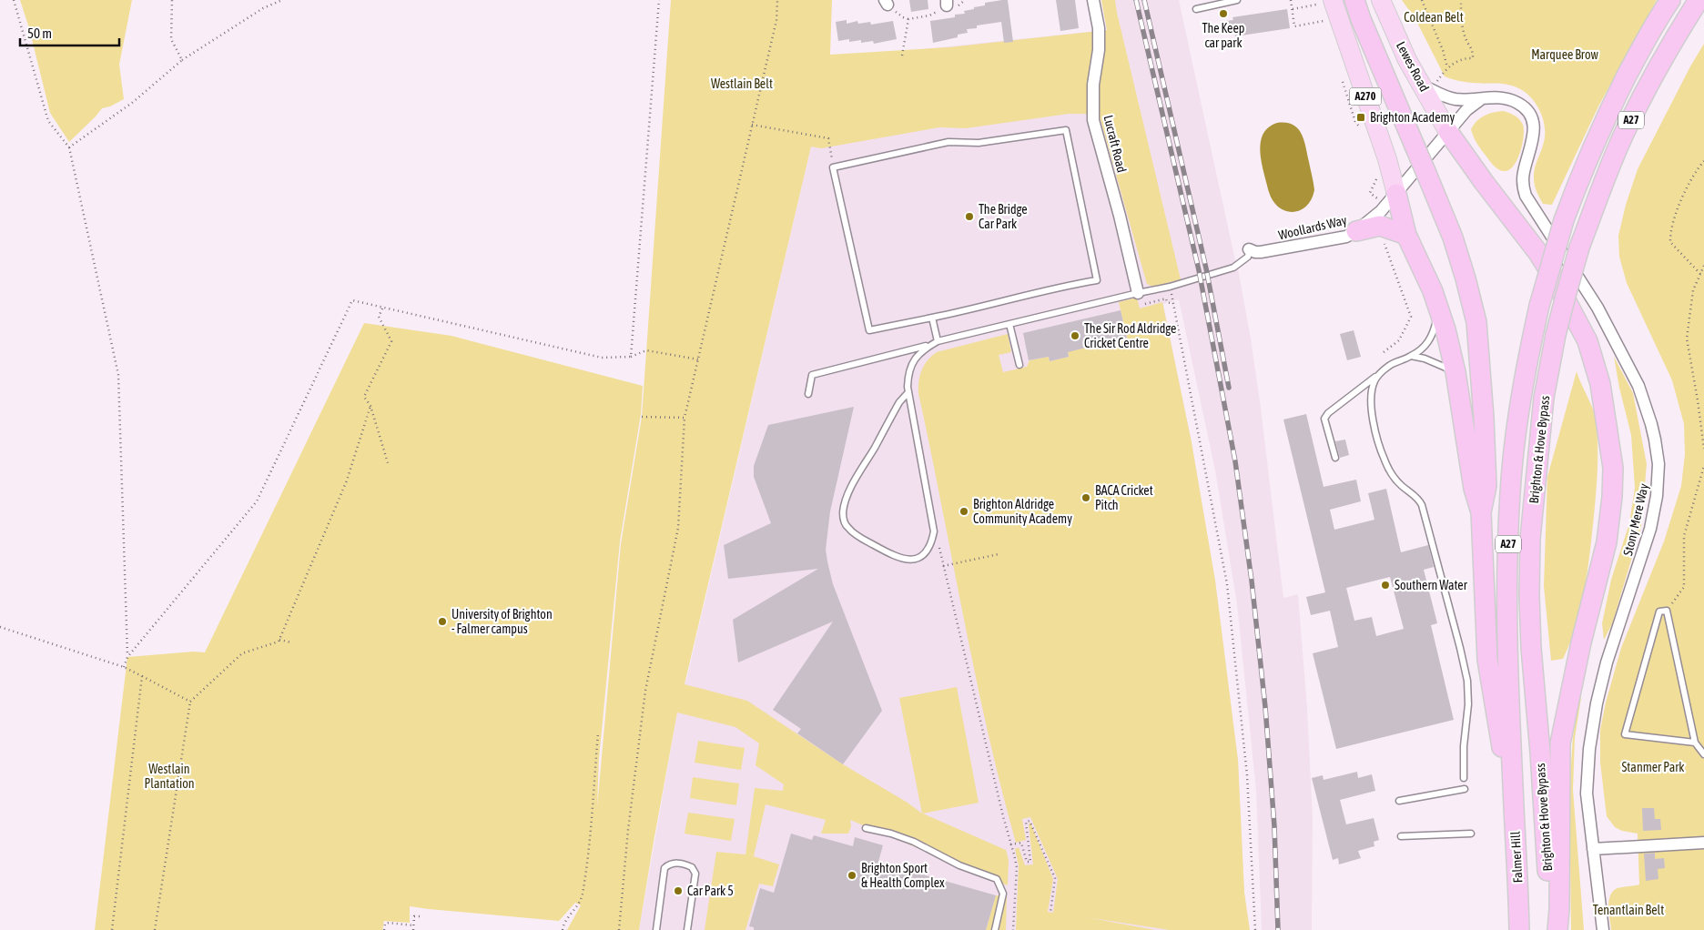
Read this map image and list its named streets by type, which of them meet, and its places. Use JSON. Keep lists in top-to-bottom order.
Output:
{
  "streets": {
    "highway": ["A27", "Brighton & Hove Bypass", "Falmer Hill"],
    "main road": ["Lewes Road", "A270"],
    "street": ["Lucraft Road", "Woollards Way", "Stony Mere Way"]
  },
  "crossings": [
    ["Lewes Road", "Woollards Way"],
    ["Lewes Road", "Stony Mere Way"],
    ["A270", "Woollards Way"],
    ["Brighton & Hove Bypass", "Falmer Hill"]
  ],
  "parks": [
    "Coldean Belt",
    "Marquee Brow",
    "Westlain Belt",
    "Stanmer Park",
    "Westlain Plantation",
    "Tenantlain Belt"
  ],
  "places": {
    "other": [
      "The Keep car park",
      "The Bridge Car Park",
      "The Sir Rod Aldridge Cricket Centre",
      "BACA Cricket Pitch",
      "Brighton Aldridge Community Academy",
      "Southern Water",
      "University of Brighton - Falmer campus",
      "Brighton Sport & Health Complex",
      "Car Park 5"
    ],
    "transit": ["Brighton Academy"]
  },
  "scale_bar": "50 m"
}
